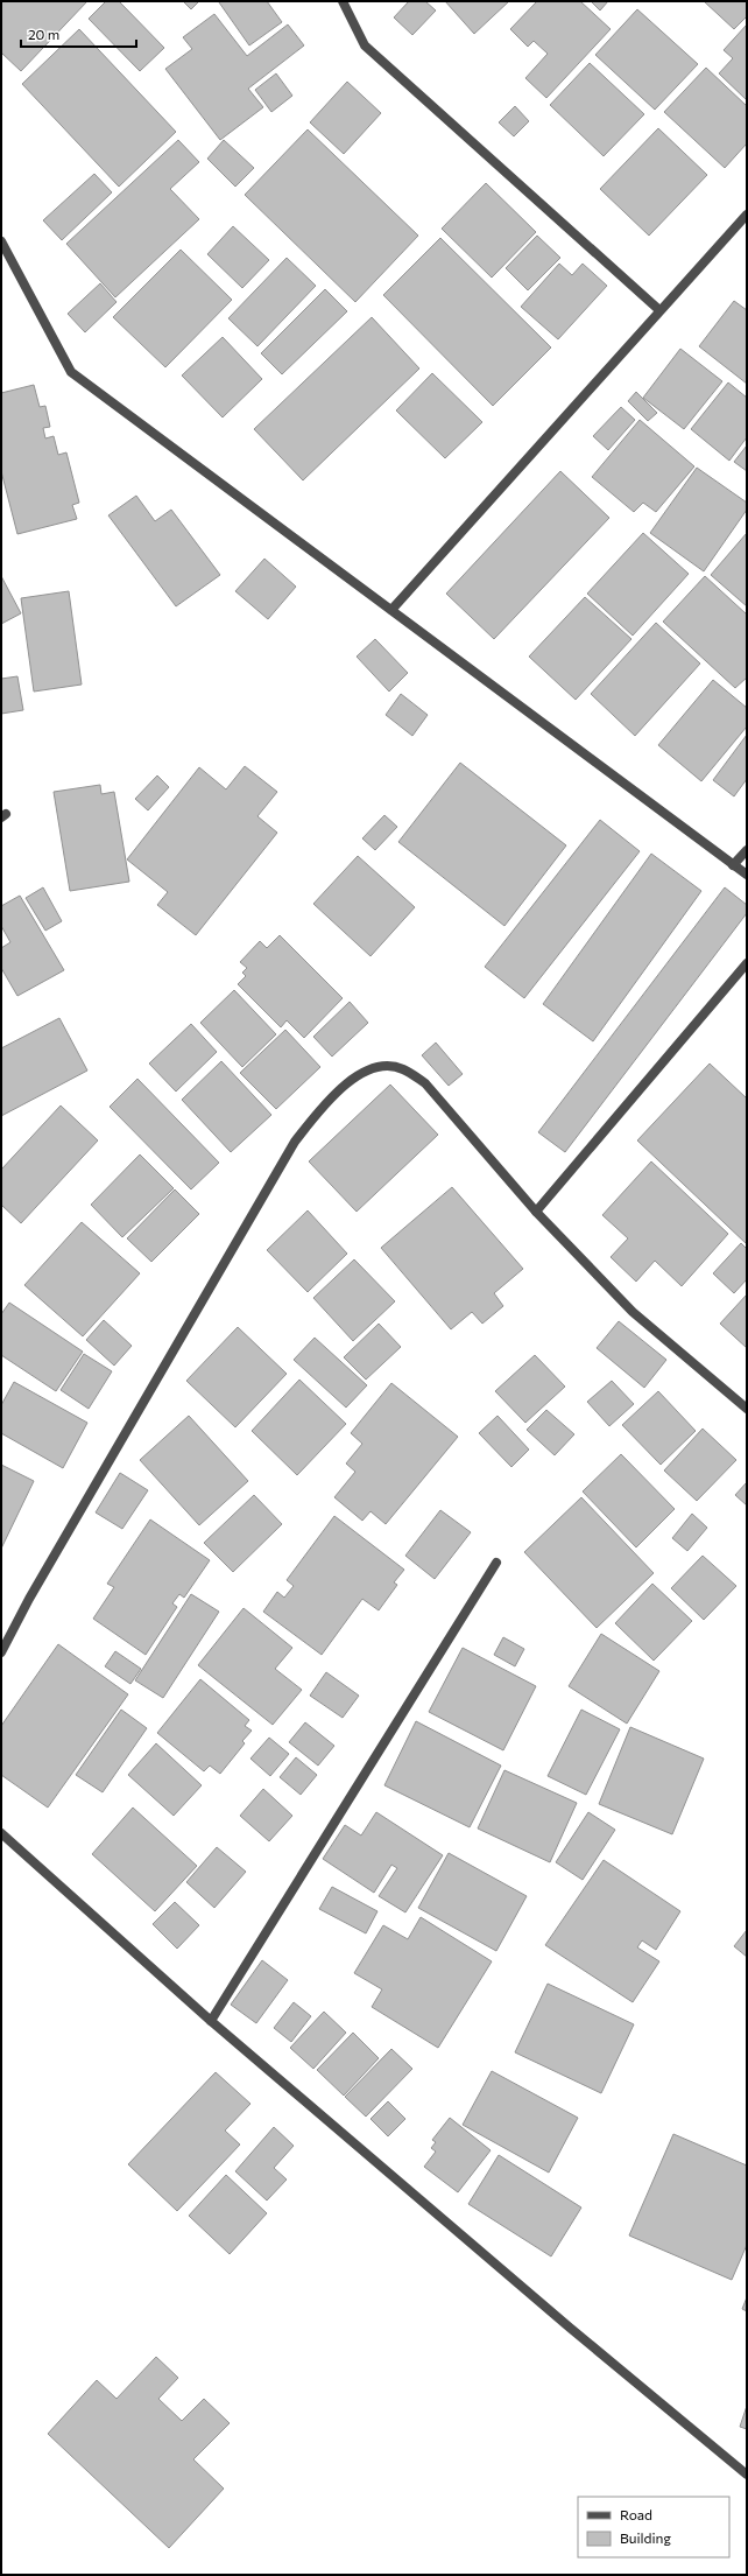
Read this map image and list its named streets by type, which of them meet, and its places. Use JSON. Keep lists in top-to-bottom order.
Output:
{
  "legend": ["Road", "Building"],
  "scale_bar": "20 m"
}
